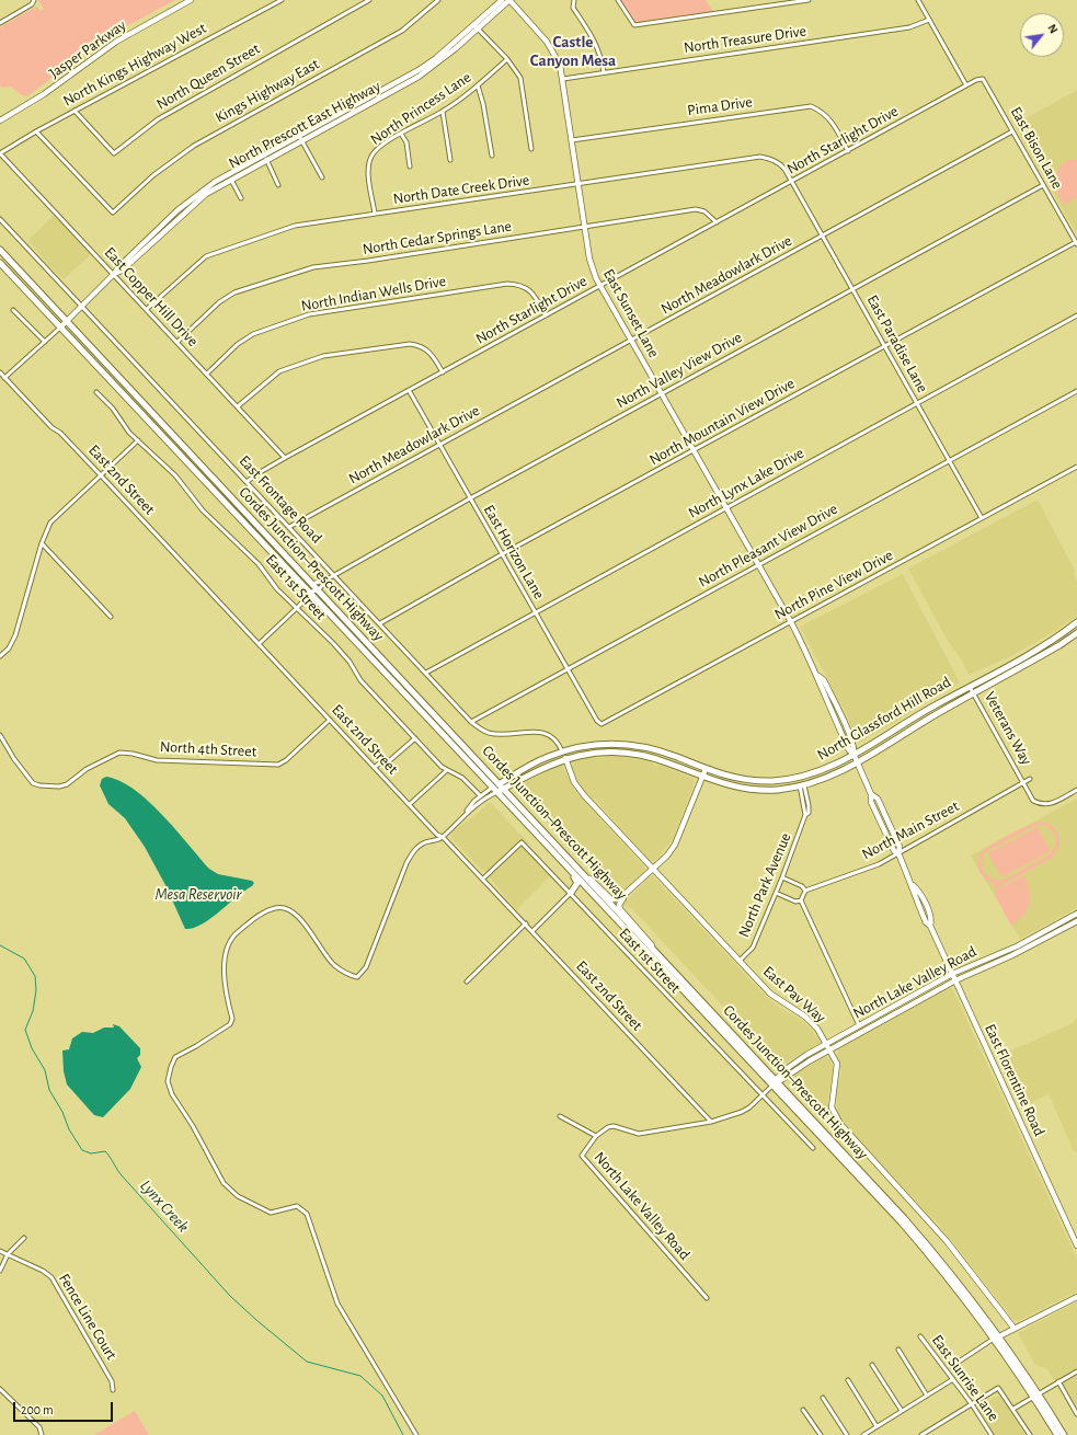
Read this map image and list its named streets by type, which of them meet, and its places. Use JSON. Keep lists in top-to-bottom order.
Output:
{
  "streets": {
    "main road": ["Cordes Junction–Prescott Highway", "North Glassford Hill Road"],
    "street": [
      "North Treasure Drive",
      "Jasper Parkway",
      "North Kings Highway West",
      "North Queen Street",
      "Kings Highway East",
      "Pima Drive",
      "North Princess Lane",
      "North Prescott East Highway",
      "North Starlight Drive",
      "East Bison Lane",
      "North Date Creek Drive",
      "North Cedar Springs Lane",
      "North Meadowlark Drive",
      "North Indian Wells Drive",
      "East Copper Hill Drive",
      "East Sunset Lane",
      "East Paradise Lane",
      "North Valley View Drive",
      "North Mountain View Drive",
      "East 2nd Street",
      "North Lynx Lake Drive",
      "East Frontage Road",
      "North Pleasant View Drive",
      "East Horizon Lane",
      "North Pine View Drive",
      "East 1st Street",
      "Veterans Way",
      "North 4th Street",
      "North Main Street",
      "North Park Avenue",
      "North Lake Valley Road",
      "East Pav Way",
      "East Florentine Road",
      "Fence Line Court",
      "East Sunrise Lane"
    ]
  },
  "crossings": [
    ["North Treasure Drive", "East Sunset Lane"],
    ["North Kings Highway West", "North Queen Street"],
    ["North Kings Highway West", "Kings Highway East"],
    ["North Kings Highway West", "East Copper Hill Drive"],
    ["Pima Drive", "North Starlight Drive"],
    ["Pima Drive", "East Sunset Lane"],
    ["North Princess Lane", "North Date Creek Drive"],
    ["North Prescott East Highway", "East Copper Hill Drive"],
    ["North Prescott East Highway", "East Sunset Lane"],
    ["North Prescott East Highway", "East 2nd Street"],
    ["North Prescott East Highway", "East Frontage Road"],
    ["North Prescott East Highway", "Cordes Junction–Prescott Highway"],
    ["North Starlight Drive", "East Bison Lane"],
    ["North Starlight Drive", "North Date Creek Drive"],
    ["North Starlight Drive", "North Cedar Springs Lane"],
    ["North Starlight Drive", "North Indian Wells Drive"],
    ["North Starlight Drive", "East Copper Hill Drive"],
    ["North Starlight Drive", "East Sunset Lane"],
    ["North Starlight Drive", "East Paradise Lane"],
    ["North Starlight Drive", "East Frontage Road"],
    ["North Starlight Drive", "East Horizon Lane"],
    ["East Bison Lane", "North Meadowlark Drive"],
    ["East Bison Lane", "North Valley View Drive"],
    ["East Bison Lane", "North Mountain View Drive"],
    ["North Date Creek Drive", "East Copper Hill Drive"],
    ["North Date Creek Drive", "East Sunset Lane"],
    ["North Date Creek Drive", "East Paradise Lane"],
    ["North Cedar Springs Lane", "East Copper Hill Drive"],
    ["North Cedar Springs Lane", "East Sunset Lane"],
    ["North Meadowlark Drive", "East Sunset Lane"],
    ["North Meadowlark Drive", "East Paradise Lane"],
    ["North Meadowlark Drive", "East Frontage Road"],
    ["North Meadowlark Drive", "East Horizon Lane"],
    ["North Indian Wells Drive", "East Copper Hill Drive"],
    ["East Sunset Lane", "North Valley View Drive"],
    ["East Sunset Lane", "North Mountain View Drive"],
    ["East Sunset Lane", "North Lynx Lake Drive"],
    ["East Sunset Lane", "North Pleasant View Drive"],
    ["East Sunset Lane", "North Pine View Drive"],
    ["East Sunset Lane", "East Florentine Road"],
    ["East Paradise Lane", "North Valley View Drive"],
    ["East Paradise Lane", "North Mountain View Drive"],
    ["East Paradise Lane", "North Lynx Lake Drive"],
    ["East Paradise Lane", "North Pleasant View Drive"],
    ["East Paradise Lane", "North Pine View Drive"],
    ["North Valley View Drive", "East Frontage Road"],
    ["North Valley View Drive", "East Horizon Lane"],
    ["North Valley View Drive", "Cordes Junction–Prescott Highway"],
    ["North Mountain View Drive", "East Frontage Road"],
    ["North Mountain View Drive", "East Horizon Lane"],
    ["East 2nd Street", "East 1st Street"],
    ["East 2nd Street", "North 4th Street"],
    ["East 2nd Street", "North Lake Valley Road"],
    ["North Lynx Lake Drive", "East Frontage Road"],
    ["North Lynx Lake Drive", "East Horizon Lane"],
    ["East Frontage Road", "North Pleasant View Drive"],
    ["East Frontage Road", "North Glassford Hill Road"],
    ["North Pleasant View Drive", "East Horizon Lane"],
    ["East Horizon Lane", "North Pine View Drive"],
    ["Cordes Junction–Prescott Highway", "North Glassford Hill Road"],
    ["Cordes Junction–Prescott Highway", "North Lake Valley Road"],
    ["North Pine View Drive", "East Florentine Road"],
    ["East 1st Street", "North Lake Valley Road"],
    ["North Glassford Hill Road", "Veterans Way"],
    ["North Glassford Hill Road", "North Park Avenue"],
    ["North Glassford Hill Road", "East Pav Way"],
    ["North Glassford Hill Road", "East Florentine Road"],
    ["Veterans Way", "North Main Street"],
    ["North Main Street", "East Florentine Road"],
    ["North Park Avenue", "East Pav Way"],
    ["North Lake Valley Road", "East Pav Way"],
    ["North Lake Valley Road", "East Florentine Road"]
  ],
  "districts": ["Castle Canyon Mesa"],
  "water": ["Mesa Reservoir", "Lynx Creek"],
  "scale_bar": "200 m",
  "north": "top right"
}
